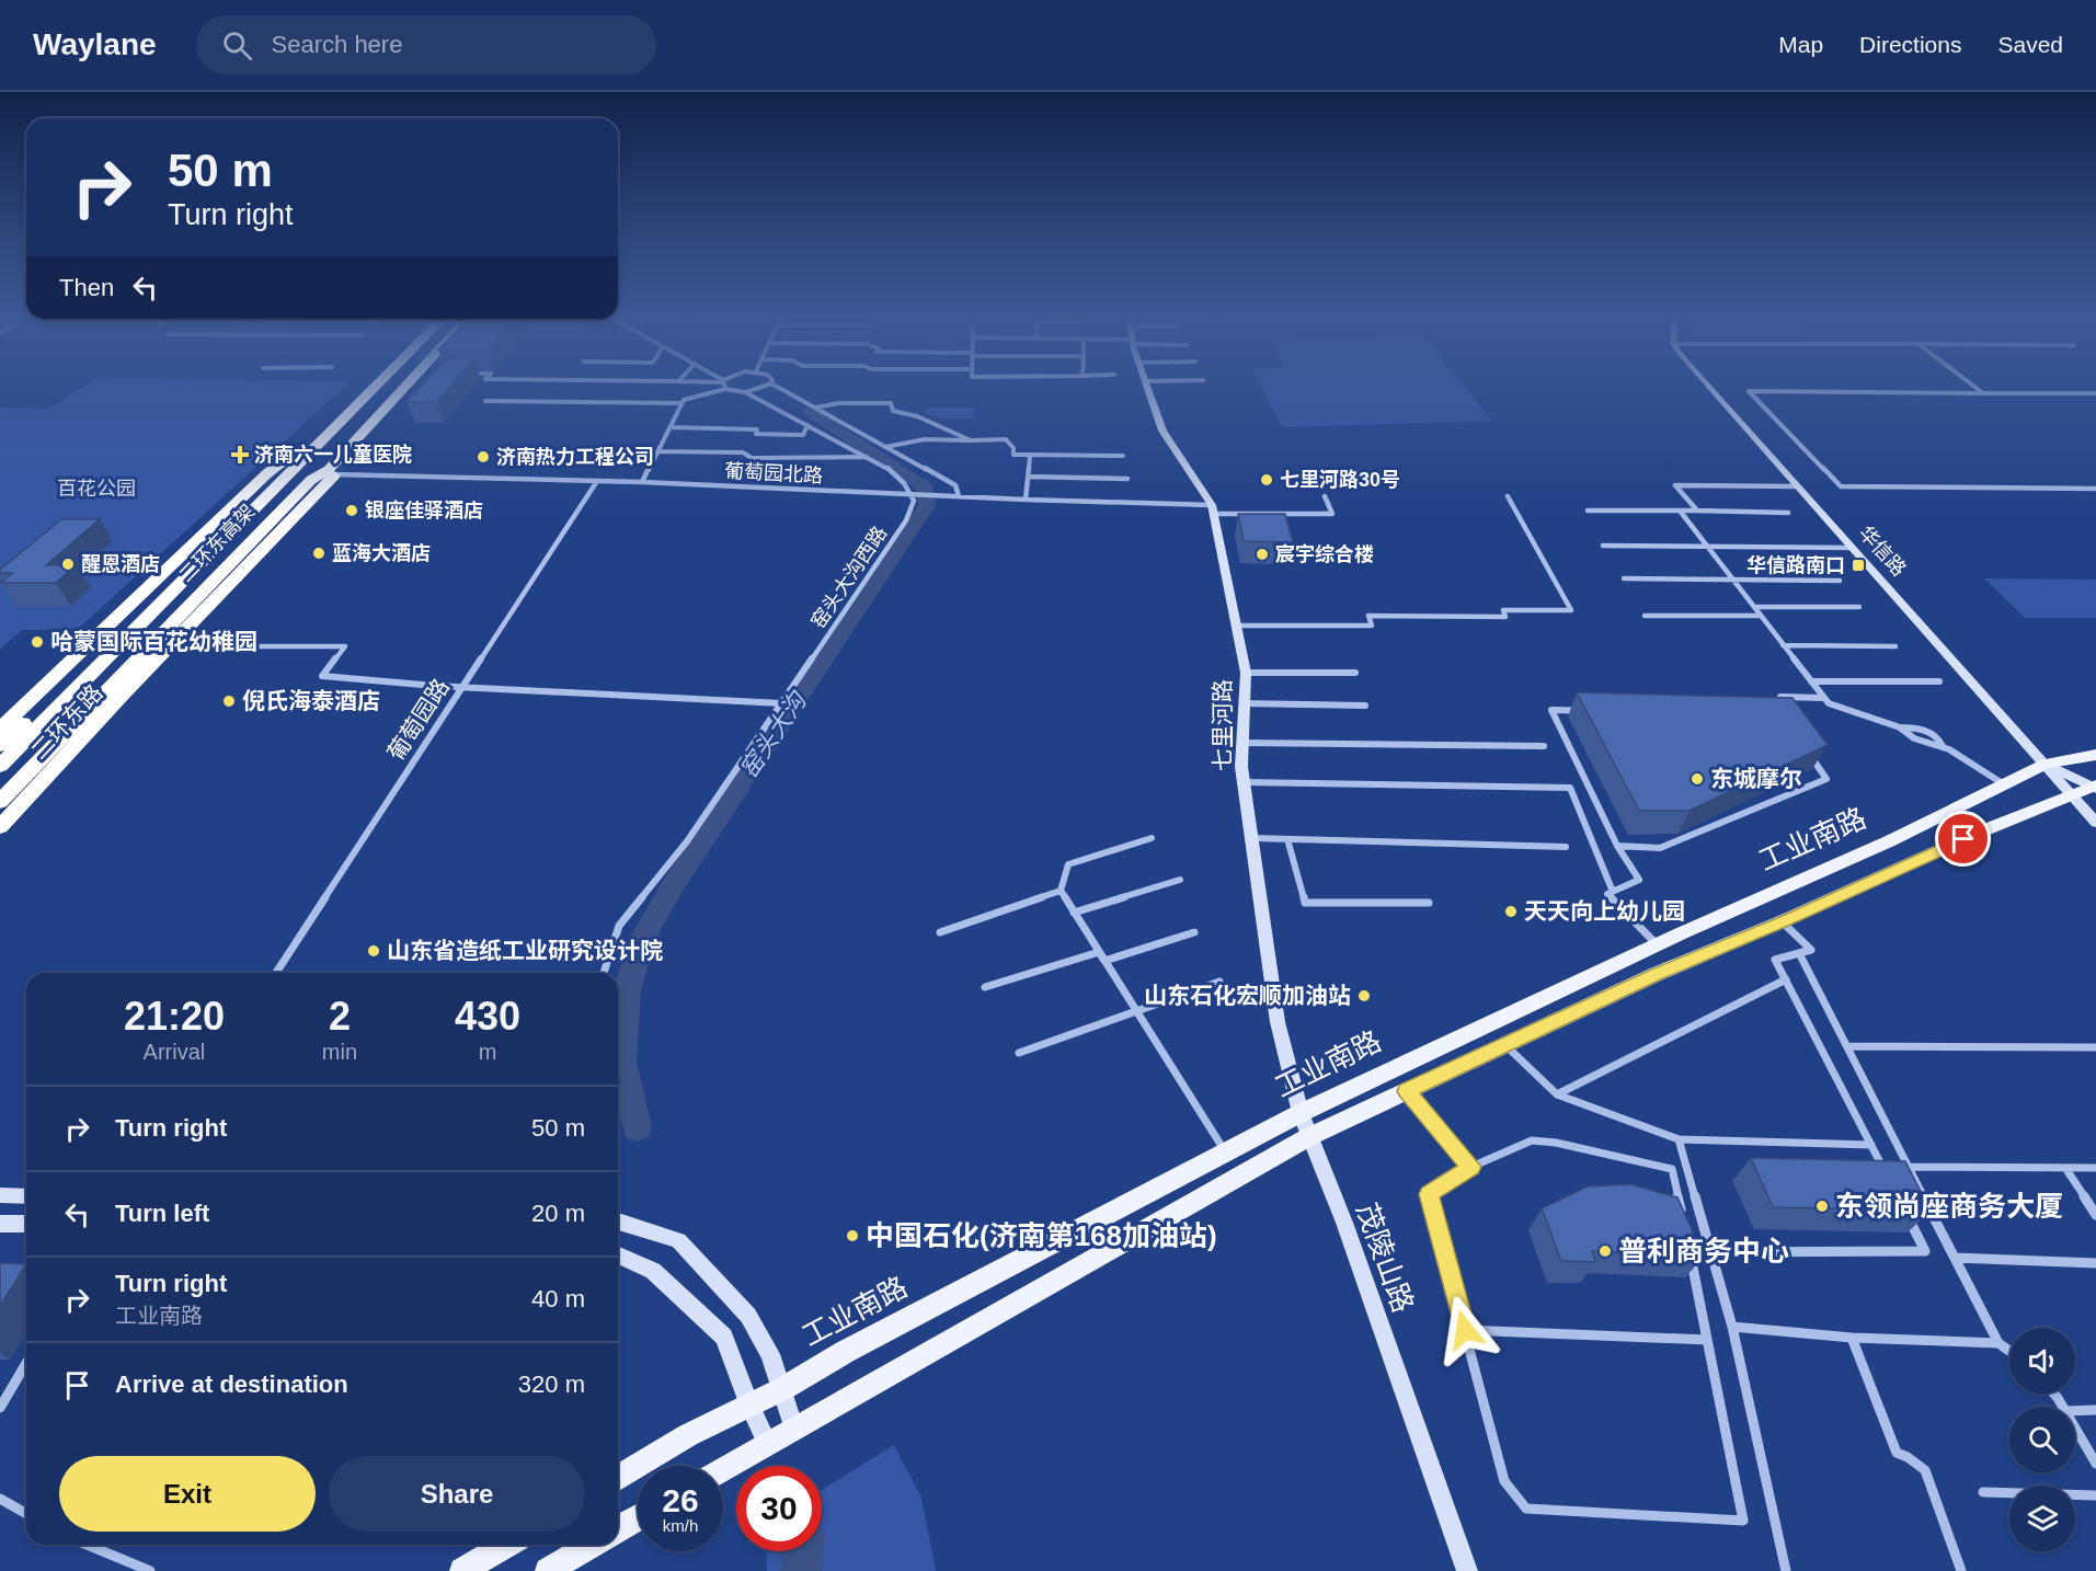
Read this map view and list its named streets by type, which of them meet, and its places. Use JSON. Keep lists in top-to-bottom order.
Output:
{
  "streets": {
    "highway": ["二环东高架", "二环东路"],
    "main road": [
      "华信路",
      "七里河路",
      "工业南路",
      "茂陵山路"
    ],
    "street": ["葡萄园北路", "窑头大沟西路", "葡萄园路"]
  },
  "crossings": [
    ["葡萄园北路", "窑头大沟西路"],
    ["葡萄园北路", "葡萄园路"],
    ["葡萄园北路", "二环东路"],
    ["葡萄园北路", "七里河路"],
    ["华信路", "工业南路"],
    ["七里河路", "工业南路"],
    ["七里河路", "茂陵山路"],
    ["工业南路", "茂陵山路"]
  ],
  "water": ["窑头大沟"],
  "parks": ["百花公园"],
  "places": {
    "health": ["济南六一儿童医院"],
    "other": [
      "济南热力工程公司",
      "七里河路30号",
      "银座佳驿酒店",
      "蓝海大酒店",
      "宸宇综合楼",
      "醒恩酒店",
      "哈蒙国际百花幼稚园",
      "倪氏海泰酒店",
      "东城摩尔",
      "天天向上幼儿园",
      "山东省造纸工业研究设计院",
      "山东石化宏顺加油站",
      "东领尚座商务大厦",
      "中国石化(济南第168加油站)",
      "普利商务中心"
    ],
    "transit": ["华信路南口"]
  },
  "page": {
    "header": "Waylane",
    "search": "Search here",
    "nav": ["Map", "Directions", "Saved"],
    "turn": ["50 m", "Turn right"],
    "then": "Then",
    "eta": [
      "21:20",
      "Arrival",
      "2",
      "min",
      "430",
      "m"
    ],
    "list": [
      {
        "name": "Turn right",
        "value": "50 m"
      },
      {
        "name": "Turn left",
        "value": "20 m"
      },
      {
        "name": "Turn right",
        "note": "工业南路",
        "value": "40 m"
      },
      {
        "name": "Arrive at destination",
        "value": "320 m"
      }
    ],
    "buttons": ["Exit", "Share"],
    "speed": "26 km/h",
    "limit": "30"
  }
}
